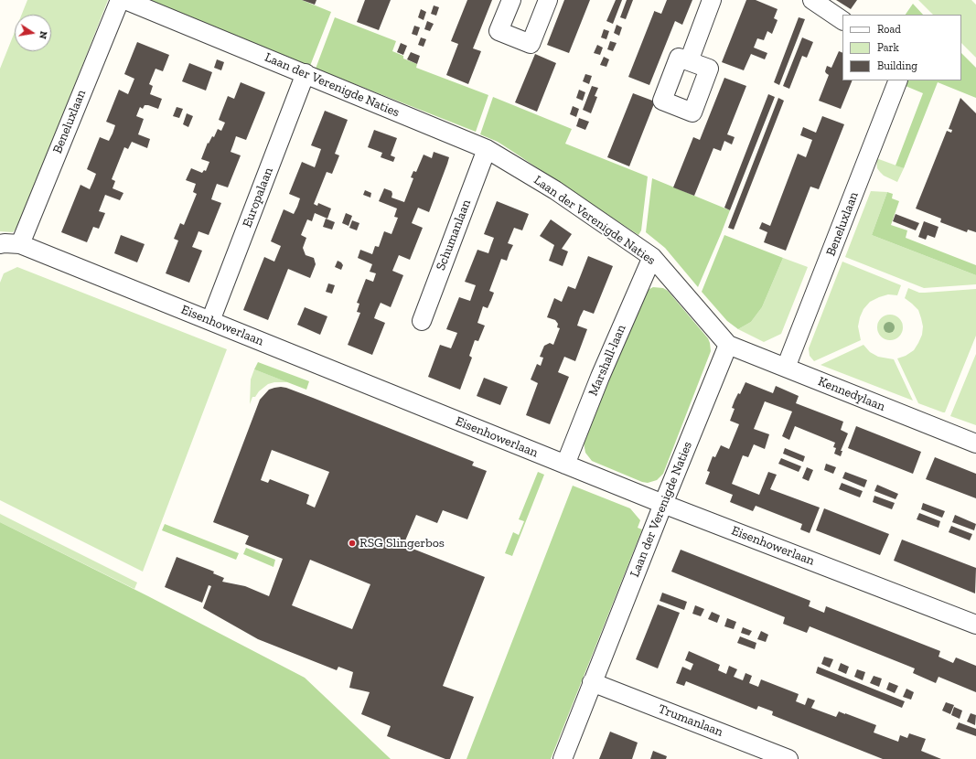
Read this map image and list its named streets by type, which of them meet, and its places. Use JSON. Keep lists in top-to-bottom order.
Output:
{
  "streets": {
    "street": [
      "Laan der Verenigde Naties",
      "Beneluxlaan",
      "Europalaan",
      "Schumanlaan",
      "Eisenhowerlaan",
      "Marshall-laan",
      "Kennedylaan",
      "Trumanlaan"
    ]
  },
  "crossings": [
    ["Laan der Verenigde Naties", "Europalaan"],
    ["Laan der Verenigde Naties", "Schumanlaan"],
    ["Laan der Verenigde Naties", "Eisenhowerlaan"],
    ["Laan der Verenigde Naties", "Marshall-laan"],
    ["Laan der Verenigde Naties", "Kennedylaan"],
    ["Laan der Verenigde Naties", "Trumanlaan"],
    ["Beneluxlaan", "Eisenhowerlaan"],
    ["Beneluxlaan", "Kennedylaan"],
    ["Europalaan", "Eisenhowerlaan"],
    ["Eisenhowerlaan", "Marshall-laan"]
  ],
  "places": ["RSG Slingerbos"],
  "legend": ["Road", "Park", "Building"],
  "north": "right"
}
